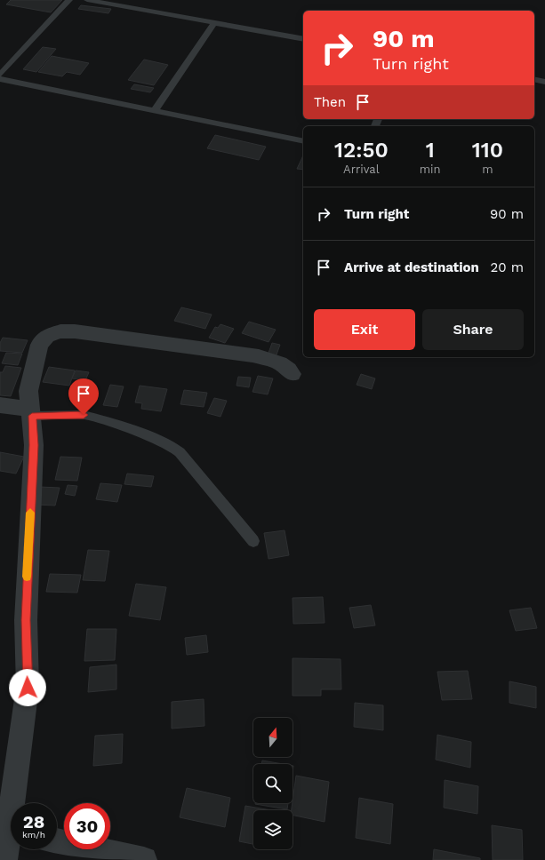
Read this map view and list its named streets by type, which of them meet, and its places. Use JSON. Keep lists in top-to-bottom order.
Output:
{
  "north": "top",
  "page": {
    "turn": ["90 m", "Turn right"],
    "then": "Then",
    "eta": [
      "12:50",
      "Arrival",
      "1",
      "min",
      "110",
      "m"
    ],
    "list": [
      {
        "name": "Turn right",
        "value": "90 m"
      },
      {
        "name": "Arrive at destination",
        "value": "20 m"
      }
    ],
    "buttons": ["Exit", "Share"],
    "speed": "28 km/h",
    "limit": "30"
  }
}
